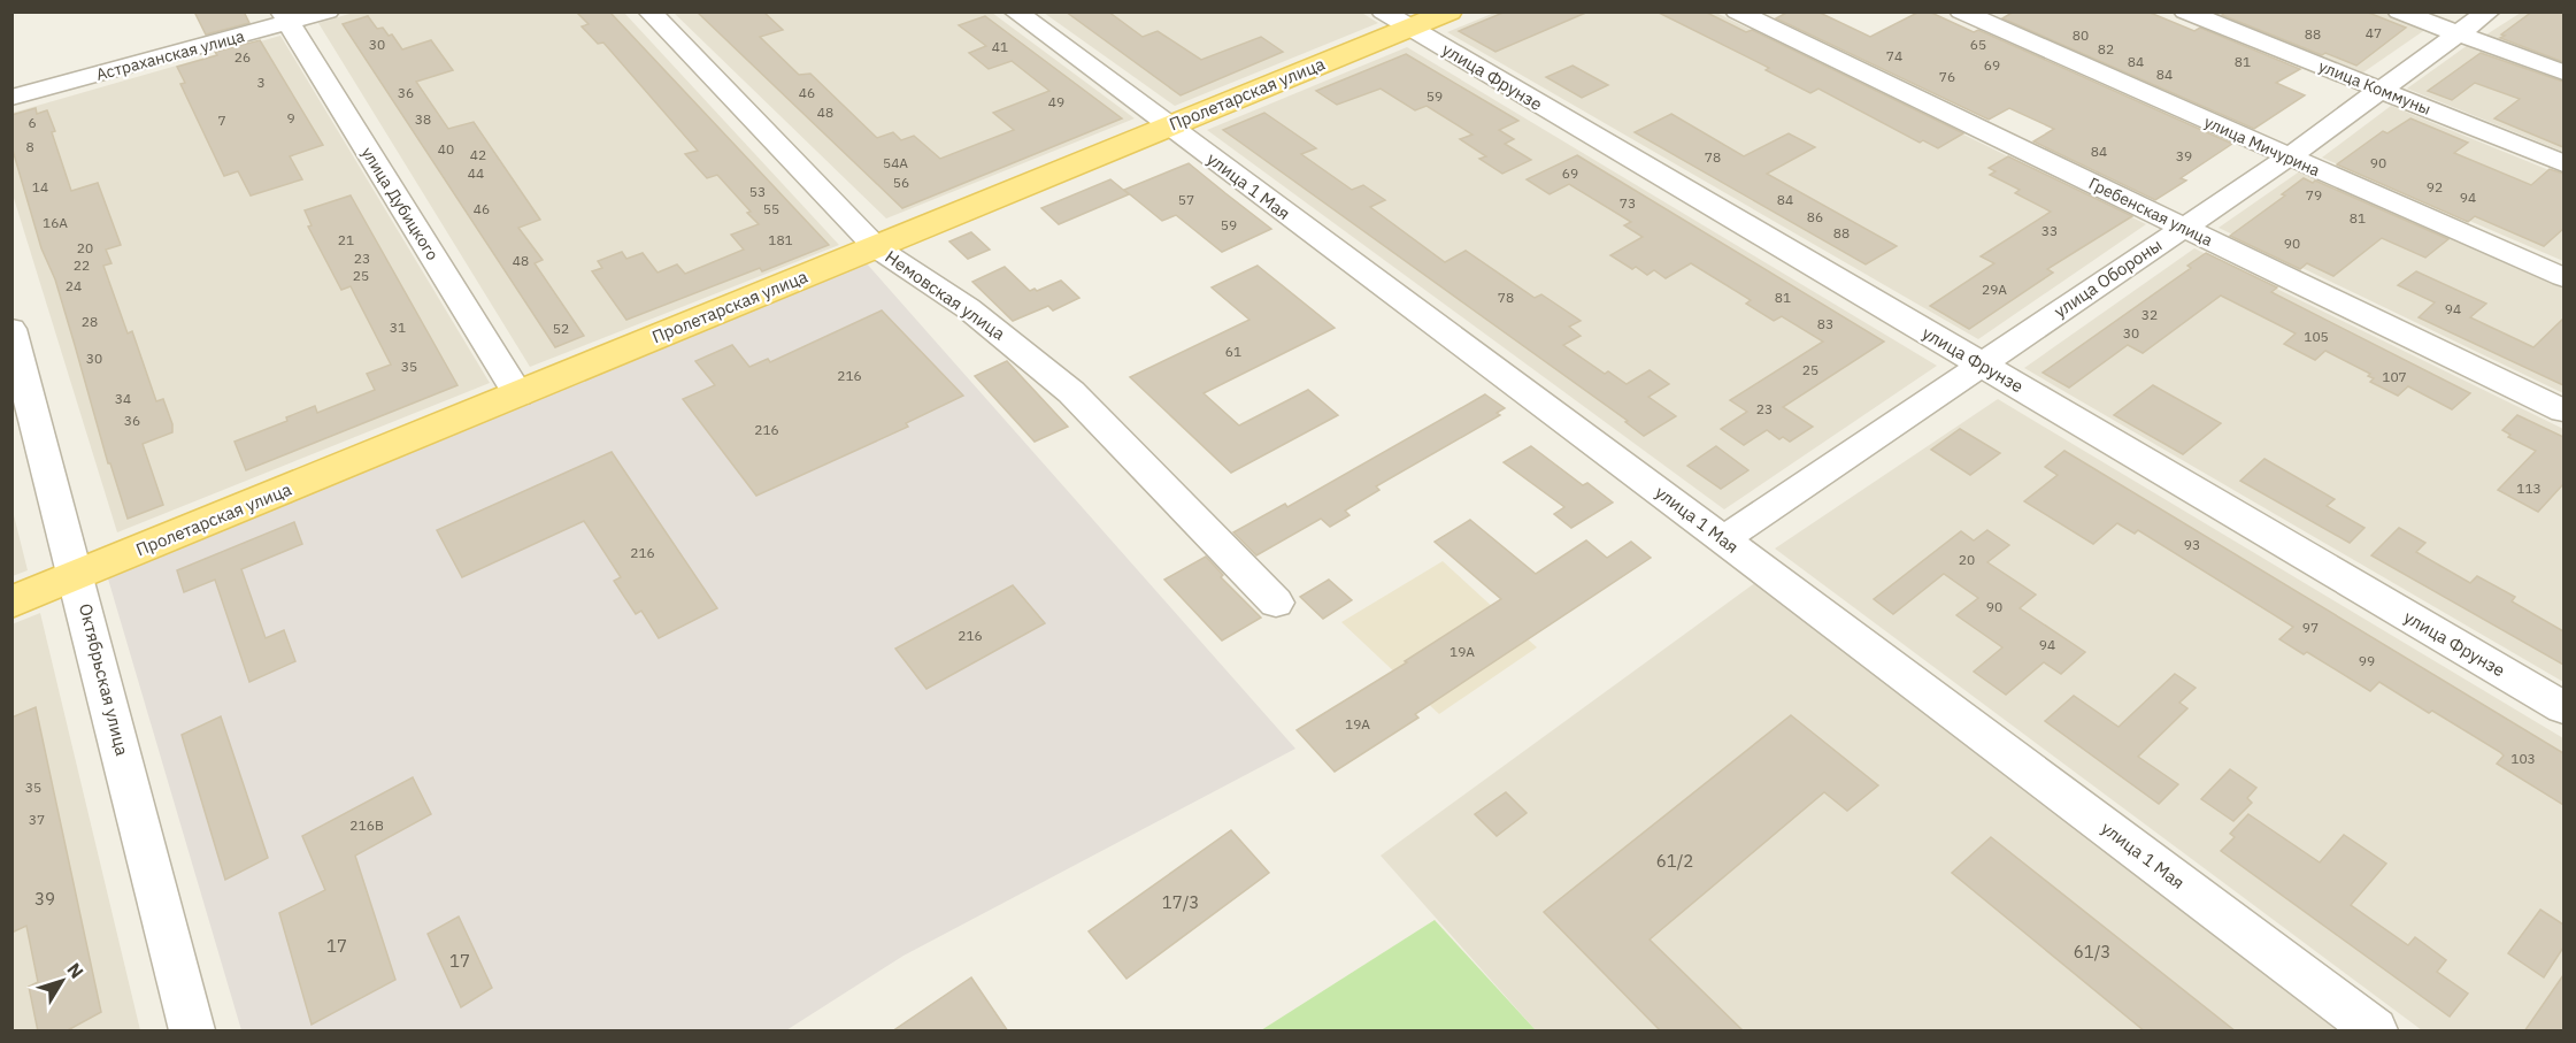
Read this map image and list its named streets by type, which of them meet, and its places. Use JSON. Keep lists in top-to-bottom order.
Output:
{
  "streets": {
    "main road": ["Пролетарская улица"],
    "street": [
      "Астраханская улица",
      "улица Фрунзе",
      "улица Коммуны",
      "улица Мичурина",
      "улица 1 Мая",
      "улица Дубицкого",
      "Гребенская улица",
      "улица Обороны",
      "Немовская улица",
      "Октябрьская улица"
    ]
  },
  "crossings": [
    ["Астраханская улица", "улица Дубицкого"],
    ["улица Фрунзе", "Пролетарская улица"],
    ["улица Фрунзе", "улица Обороны"],
    ["улица Коммуны", "улица Обороны"],
    ["Пролетарская улица", "улица 1 Мая"],
    ["Пролетарская улица", "улица Дубицкого"],
    ["Пролетарская улица", "Немовская улица"],
    ["Пролетарская улица", "Октябрьская улица"],
    ["улица Мичурина", "улица Обороны"],
    ["улица 1 Мая", "улица Обороны"],
    ["Гребенская улица", "улица Обороны"]
  ],
  "house_numbers": [
    "47",
    "88",
    "80",
    "30",
    "65",
    "41",
    "82",
    "74",
    "26",
    "84",
    "81",
    "69",
    "84",
    "76",
    "3",
    "36",
    "46",
    "59",
    "49",
    "48",
    "9",
    "38",
    "7",
    "6",
    "8",
    "40",
    "84",
    "42",
    "39",
    "78",
    "54А",
    "90",
    "44",
    "69",
    "56",
    "14",
    "92",
    "53",
    "79",
    "94",
    "57",
    "84",
    "73",
    "46",
    "55",
    "86",
    "81",
    "16А",
    "59",
    "33",
    "88",
    "21",
    "181",
    "90",
    "20",
    "23",
    "48",
    "22",
    "25",
    "24",
    "29А",
    "78",
    "81",
    "94",
    "32",
    "28",
    "83",
    "31",
    "52",
    "30",
    "105",
    "61",
    "30",
    "35",
    "25",
    "216",
    "107",
    "34",
    "23",
    "36",
    "216",
    "113",
    "93",
    "216",
    "20",
    "90",
    "97",
    "216",
    "94",
    "19А",
    "99",
    "19А",
    "103",
    "35",
    "37",
    "216В",
    "61/2",
    "39",
    "17/3",
    "17",
    "61/3",
    "17"
  ],
  "north": "top right"
}
